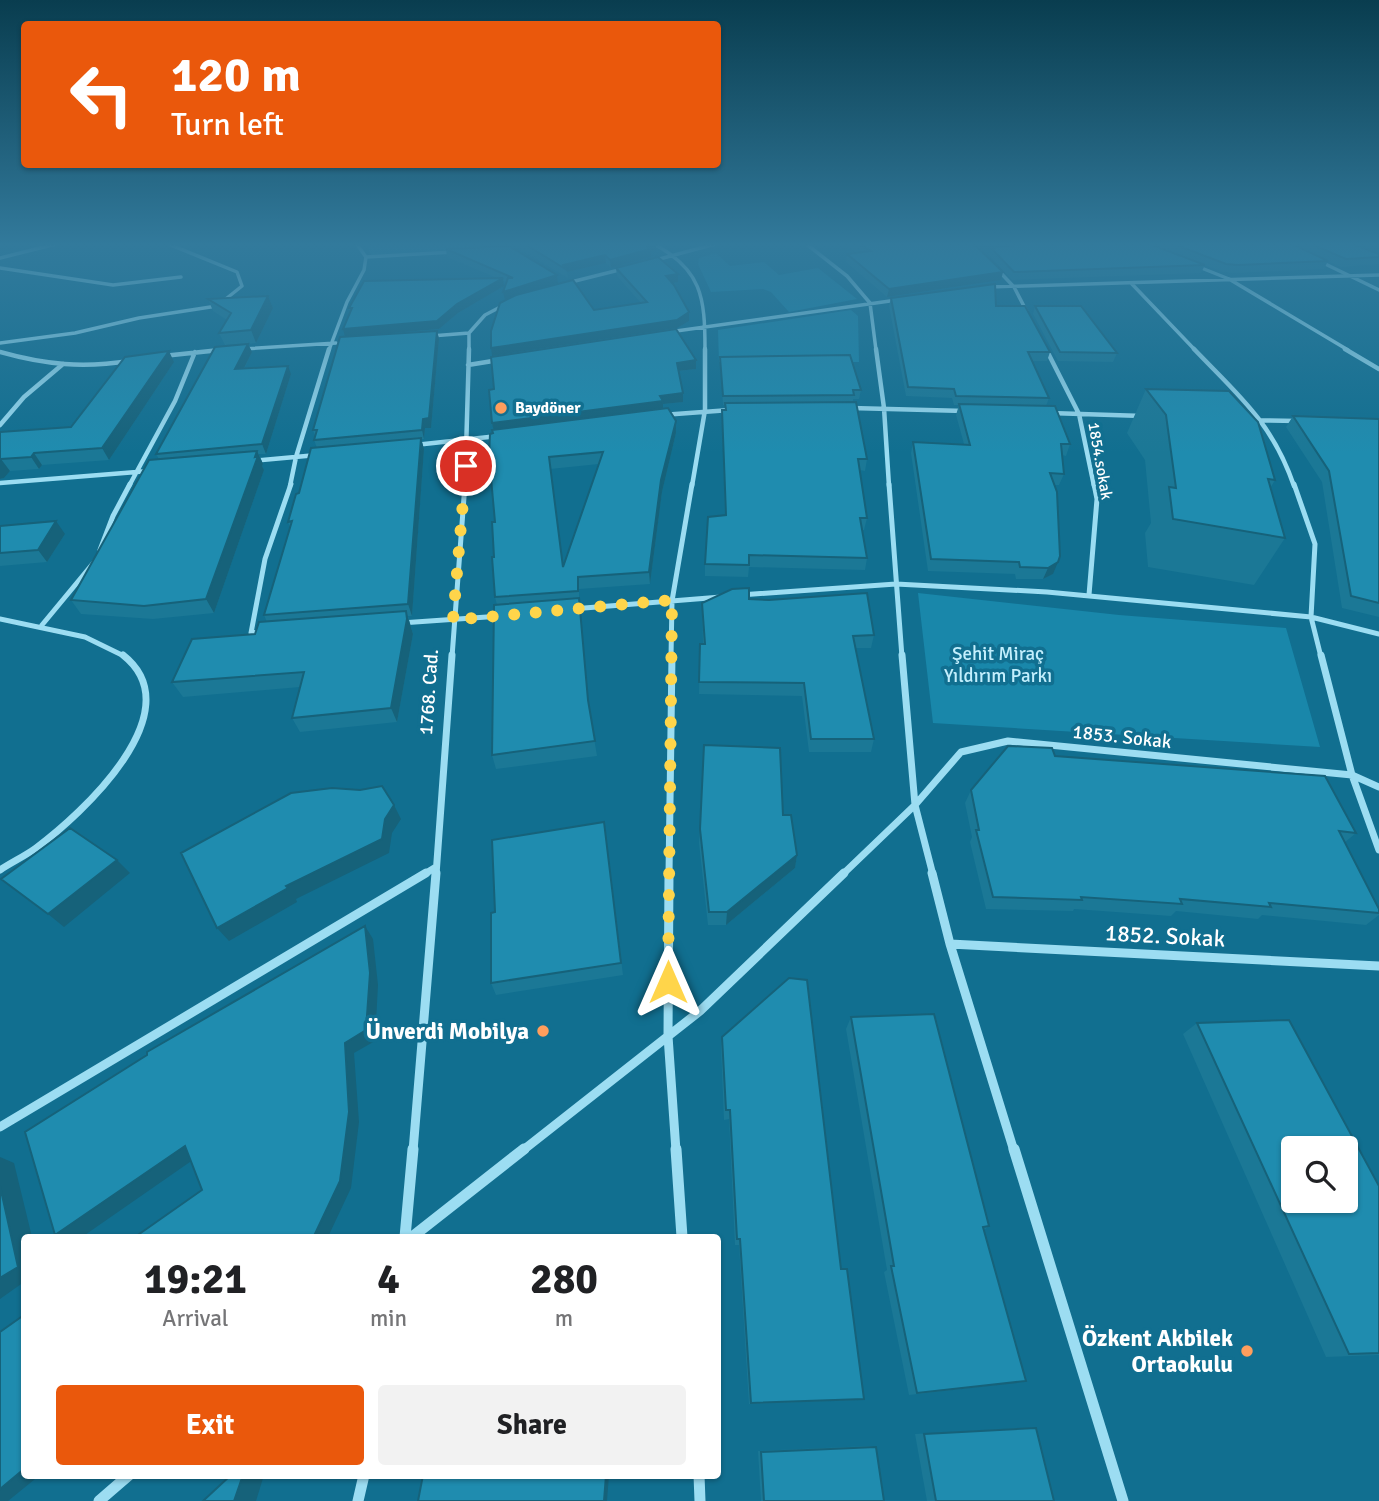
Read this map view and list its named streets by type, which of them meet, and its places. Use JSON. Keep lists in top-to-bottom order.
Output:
{
  "streets": {
    "street": [
      "1854.sokak",
      "1768. Cad.",
      "1853. Sokak",
      "1852. Sokak"
    ]
  },
  "parks": ["Şehit Miraç Yıldırım Parkı"],
  "places": ["Baydöner", "Ünverdi Mobilya", "Özkent Akbilek Ortaokulu"],
  "page": {
    "turn": ["120 m", "Turn left"],
    "eta": [
      "19:21",
      "Arrival",
      "4",
      "min",
      "280",
      "m"
    ],
    "buttons": ["Exit", "Share"]
  }
}
